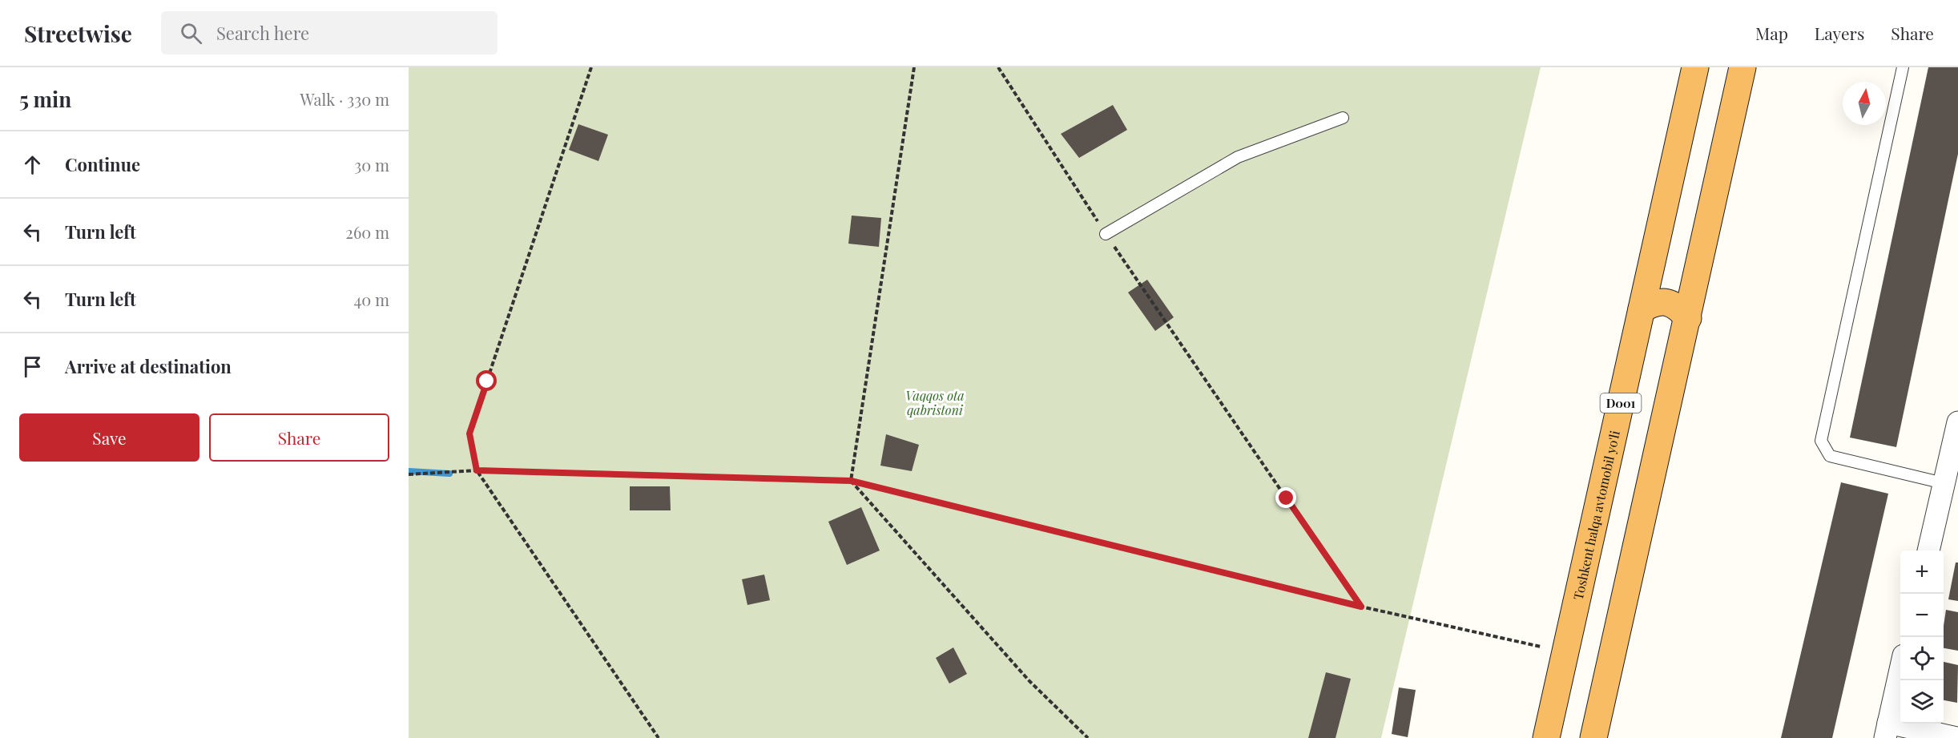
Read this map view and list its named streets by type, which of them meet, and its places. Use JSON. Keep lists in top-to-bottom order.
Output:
{
  "streets": {
    "highway": ["D001", "Toshkent halqa avtomobil yo'li"]
  },
  "parks": ["Vaqqos ota qabristoni"],
  "north": "top",
  "page": {
    "header": "Streetwise",
    "search": "Search here",
    "nav": ["Map", "Layers", "Share"],
    "heading": ["5 min", "Walk · 330 m"],
    "list": [
      ["Continue", "30 m"],
      ["Turn left", "260 m"],
      ["Turn left", "40 m"],
      "Arrive at destination"
    ],
    "buttons": ["Save", "Share"],
    "map_buttons": ["+", "−"]
  }
}
